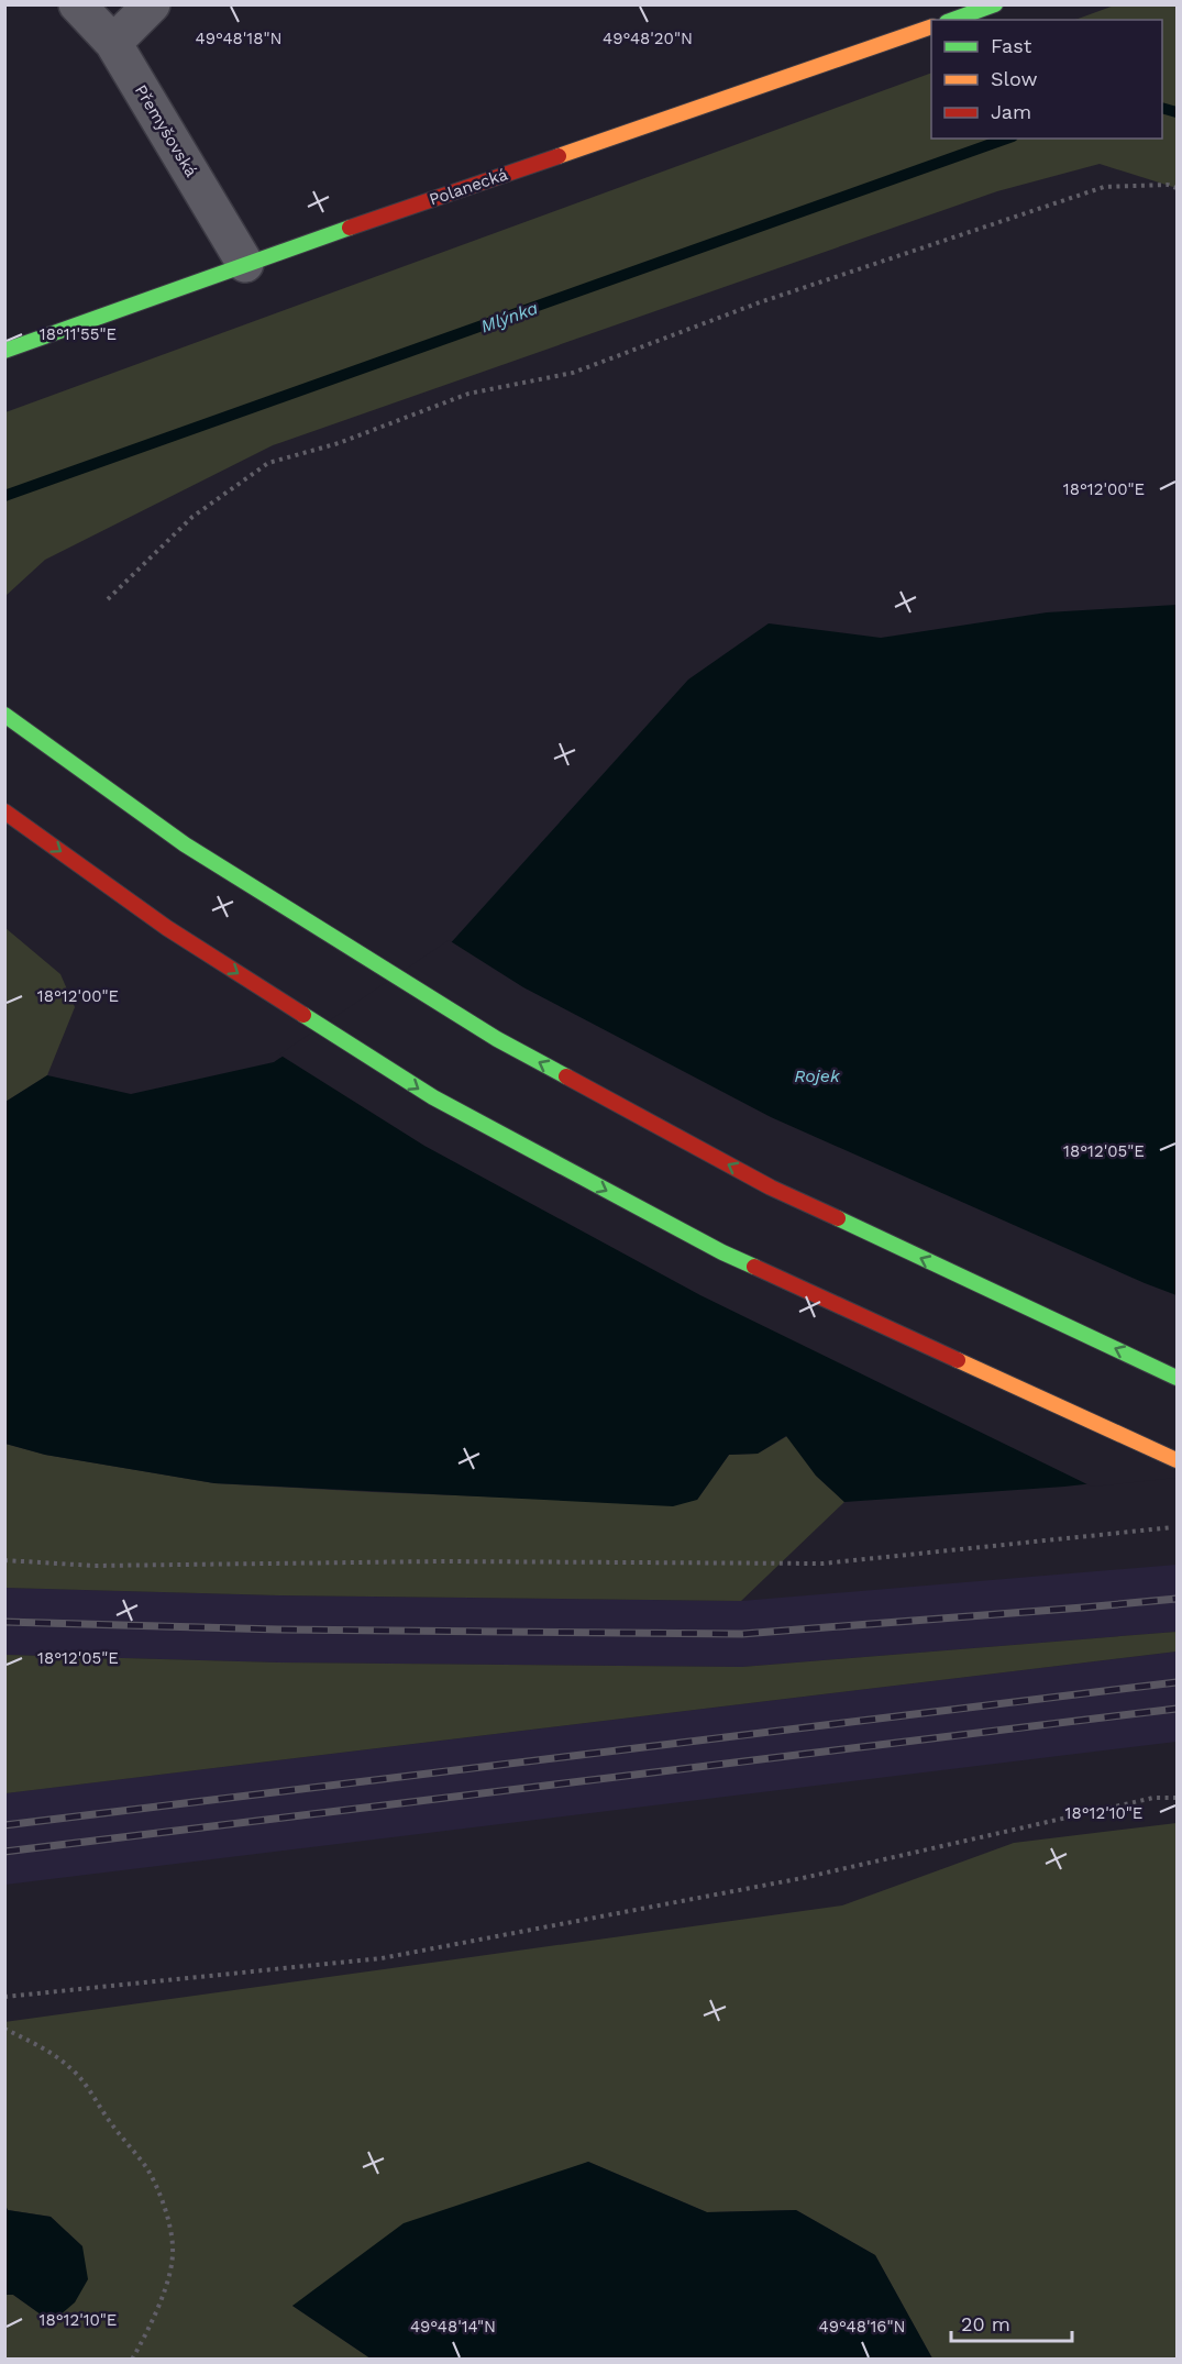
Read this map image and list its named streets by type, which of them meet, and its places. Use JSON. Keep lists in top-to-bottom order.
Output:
{
  "streets": {
    "main road": ["Polanecká"],
    "street": ["Přemyšovská"]
  },
  "crossings": [
    ["Přemyšovská", "Polanecká"]
  ],
  "water": ["Mlýnka", "Rojek"],
  "legend": ["Fast", "Slow", "Jam"],
  "scale_bar": "20 m",
  "coordinates": [
    "49°48'18\"N",
    "49°48'20\"N",
    "18°11'55\"E",
    "18°12'00\"E",
    "18°12'05\"E",
    "18°12'10\"E",
    "49°48'14\"N",
    "49°48'16\"N"
  ]
}
